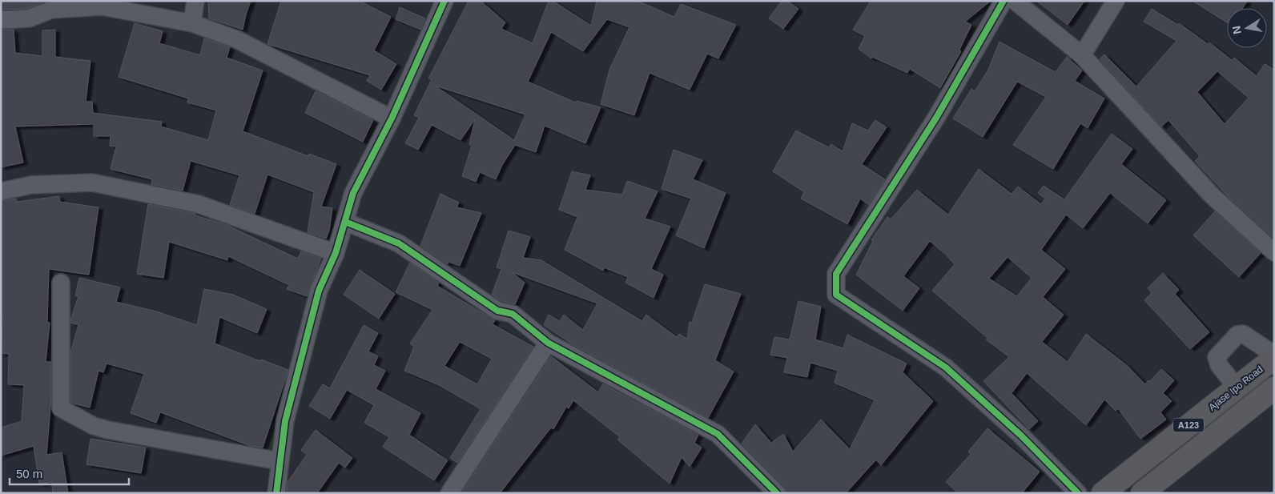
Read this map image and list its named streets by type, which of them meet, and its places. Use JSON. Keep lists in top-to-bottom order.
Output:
{
  "streets": {
    "highway": ["Ajase Ipo Road", "A123"]
  },
  "scale_bar": "50 m",
  "north": "left"
}
